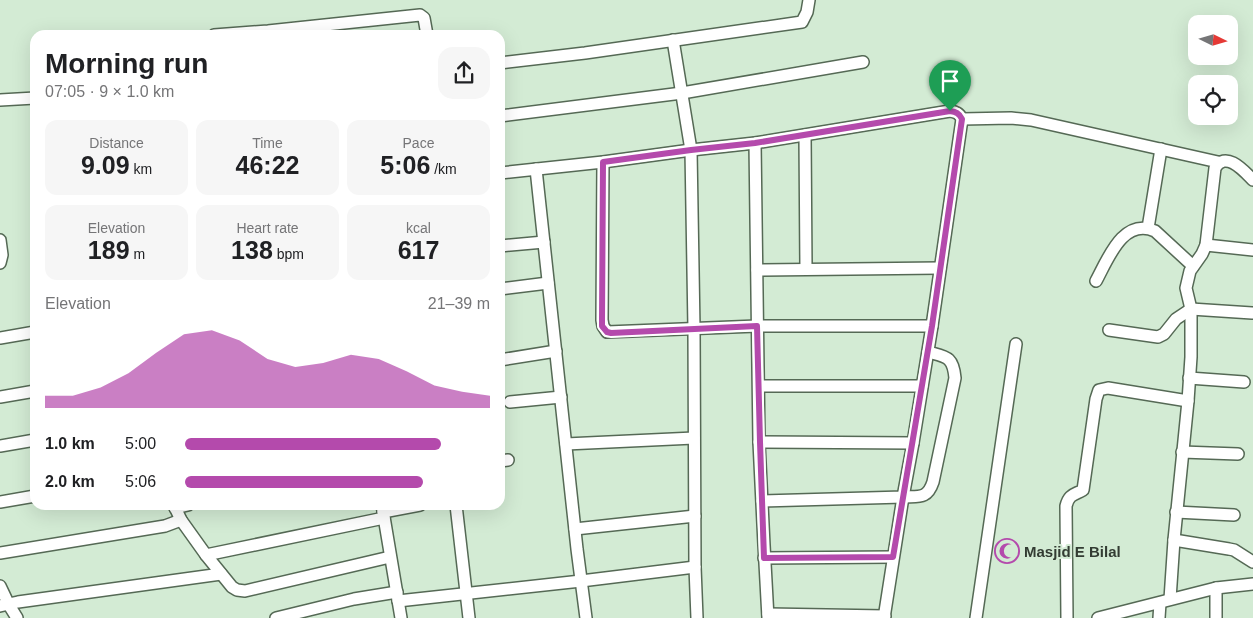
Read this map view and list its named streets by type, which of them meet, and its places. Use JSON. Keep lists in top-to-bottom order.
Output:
{
  "places": {
    "mosque": ["Masjid E Bilal"]
  },
  "north": "right",
  "page": {
    "heading": ["Morning run", "07:05 · 9 × 1.0 km"],
    "stats": [
      ["Distance", "9.09 km"],
      ["Time", "46:22"],
      ["Pace", "5:06 /km"],
      ["Elevation", "189 m"],
      ["Heart rate", "138 bpm"],
      ["kcal", "617"]
    ],
    "chart": ["Elevation", "21–39 m"],
    "list": [
      {
        "name": "1.0 km",
        "note": "5:00"
      },
      {
        "name": "2.0 km",
        "note": "5:06"
      }
    ]
  }
}
